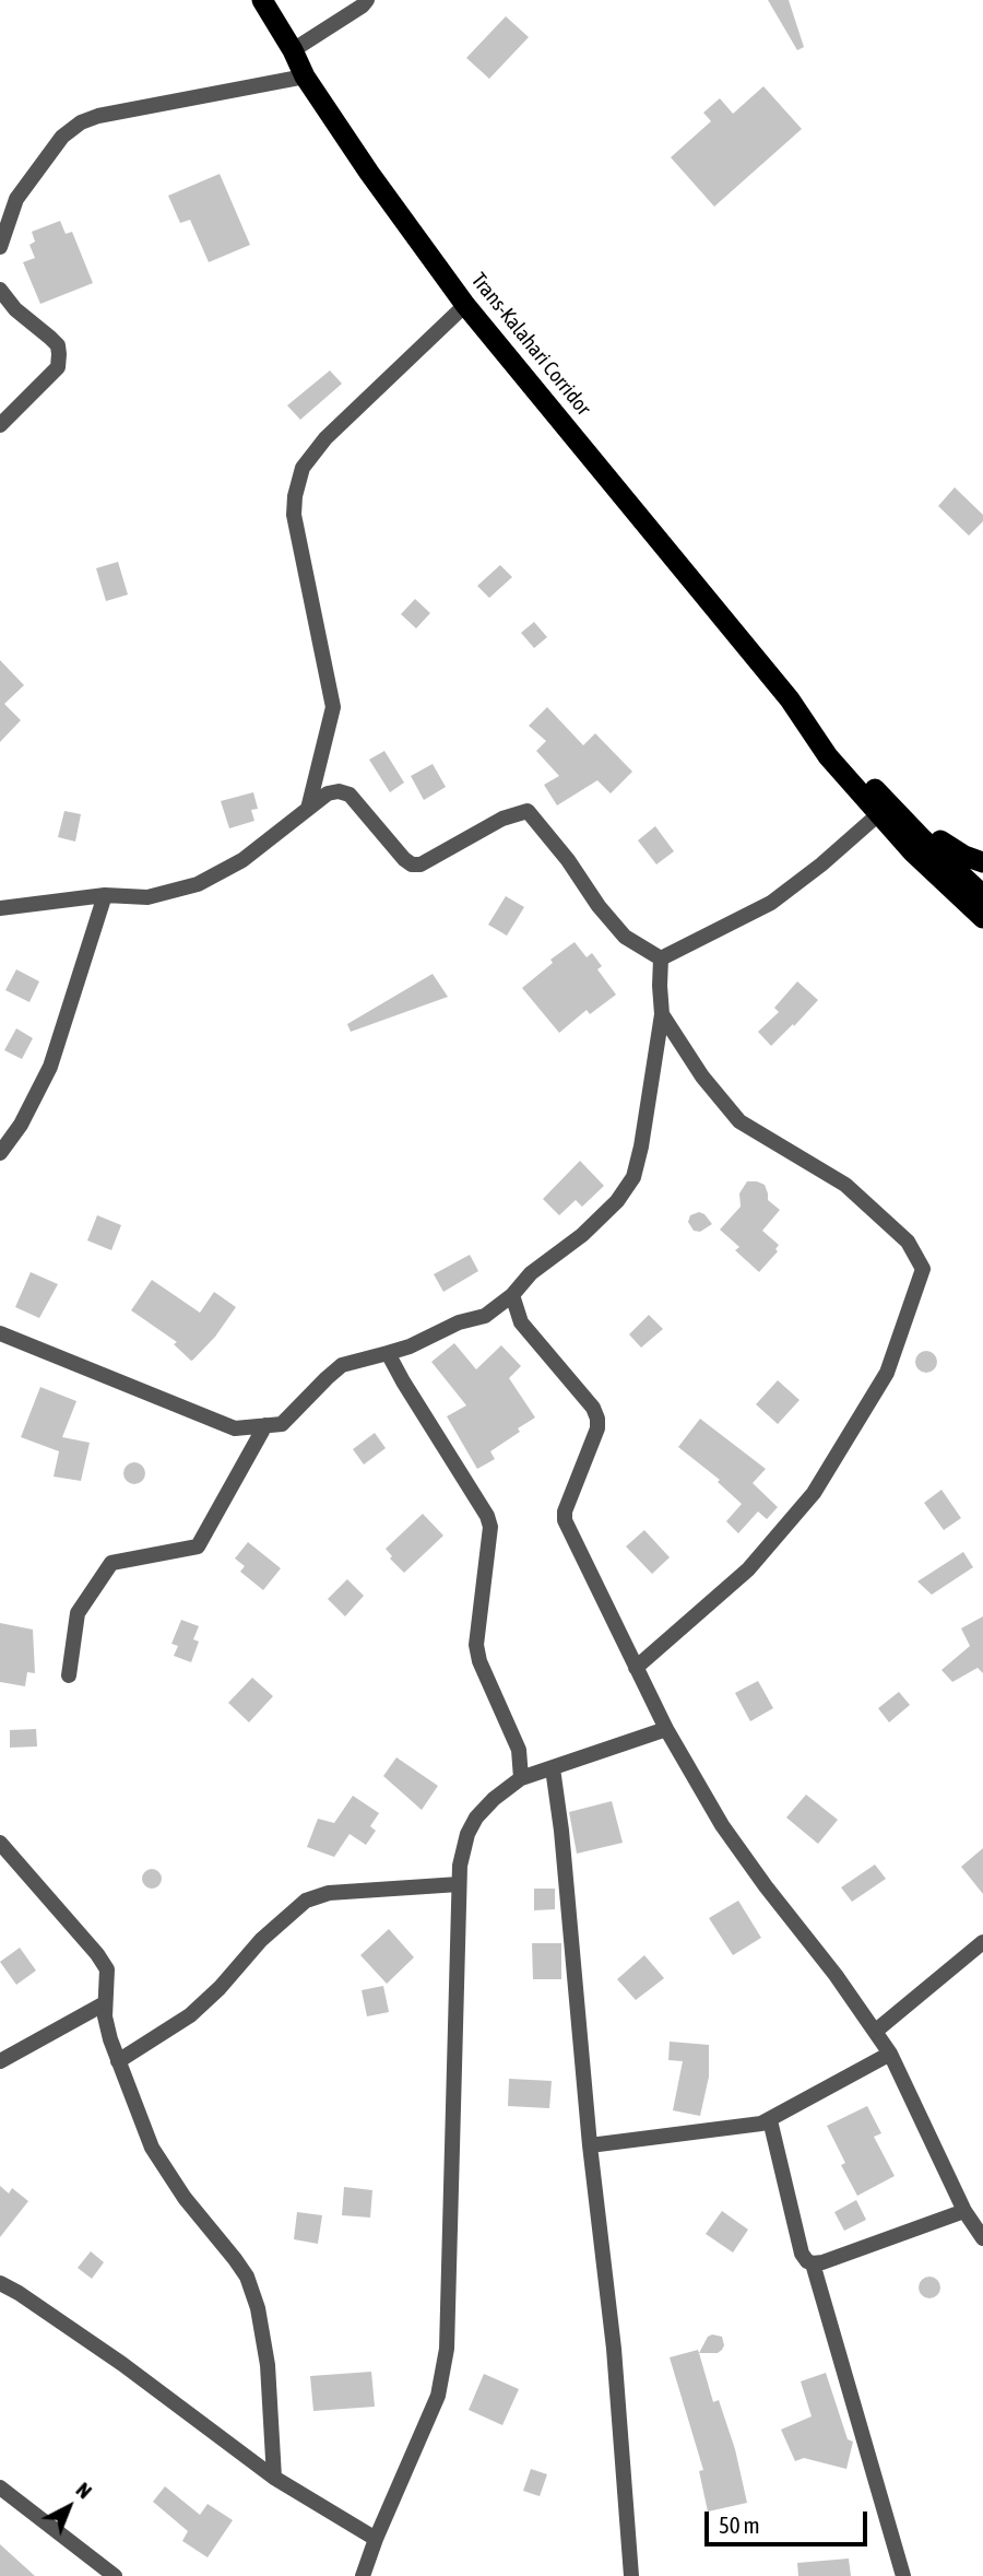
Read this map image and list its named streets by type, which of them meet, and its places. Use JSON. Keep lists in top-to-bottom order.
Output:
{
  "streets": {
    "highway": ["Trans-Kalahari Corridor"]
  },
  "scale_bar": "50 m",
  "north": "top right"
}
